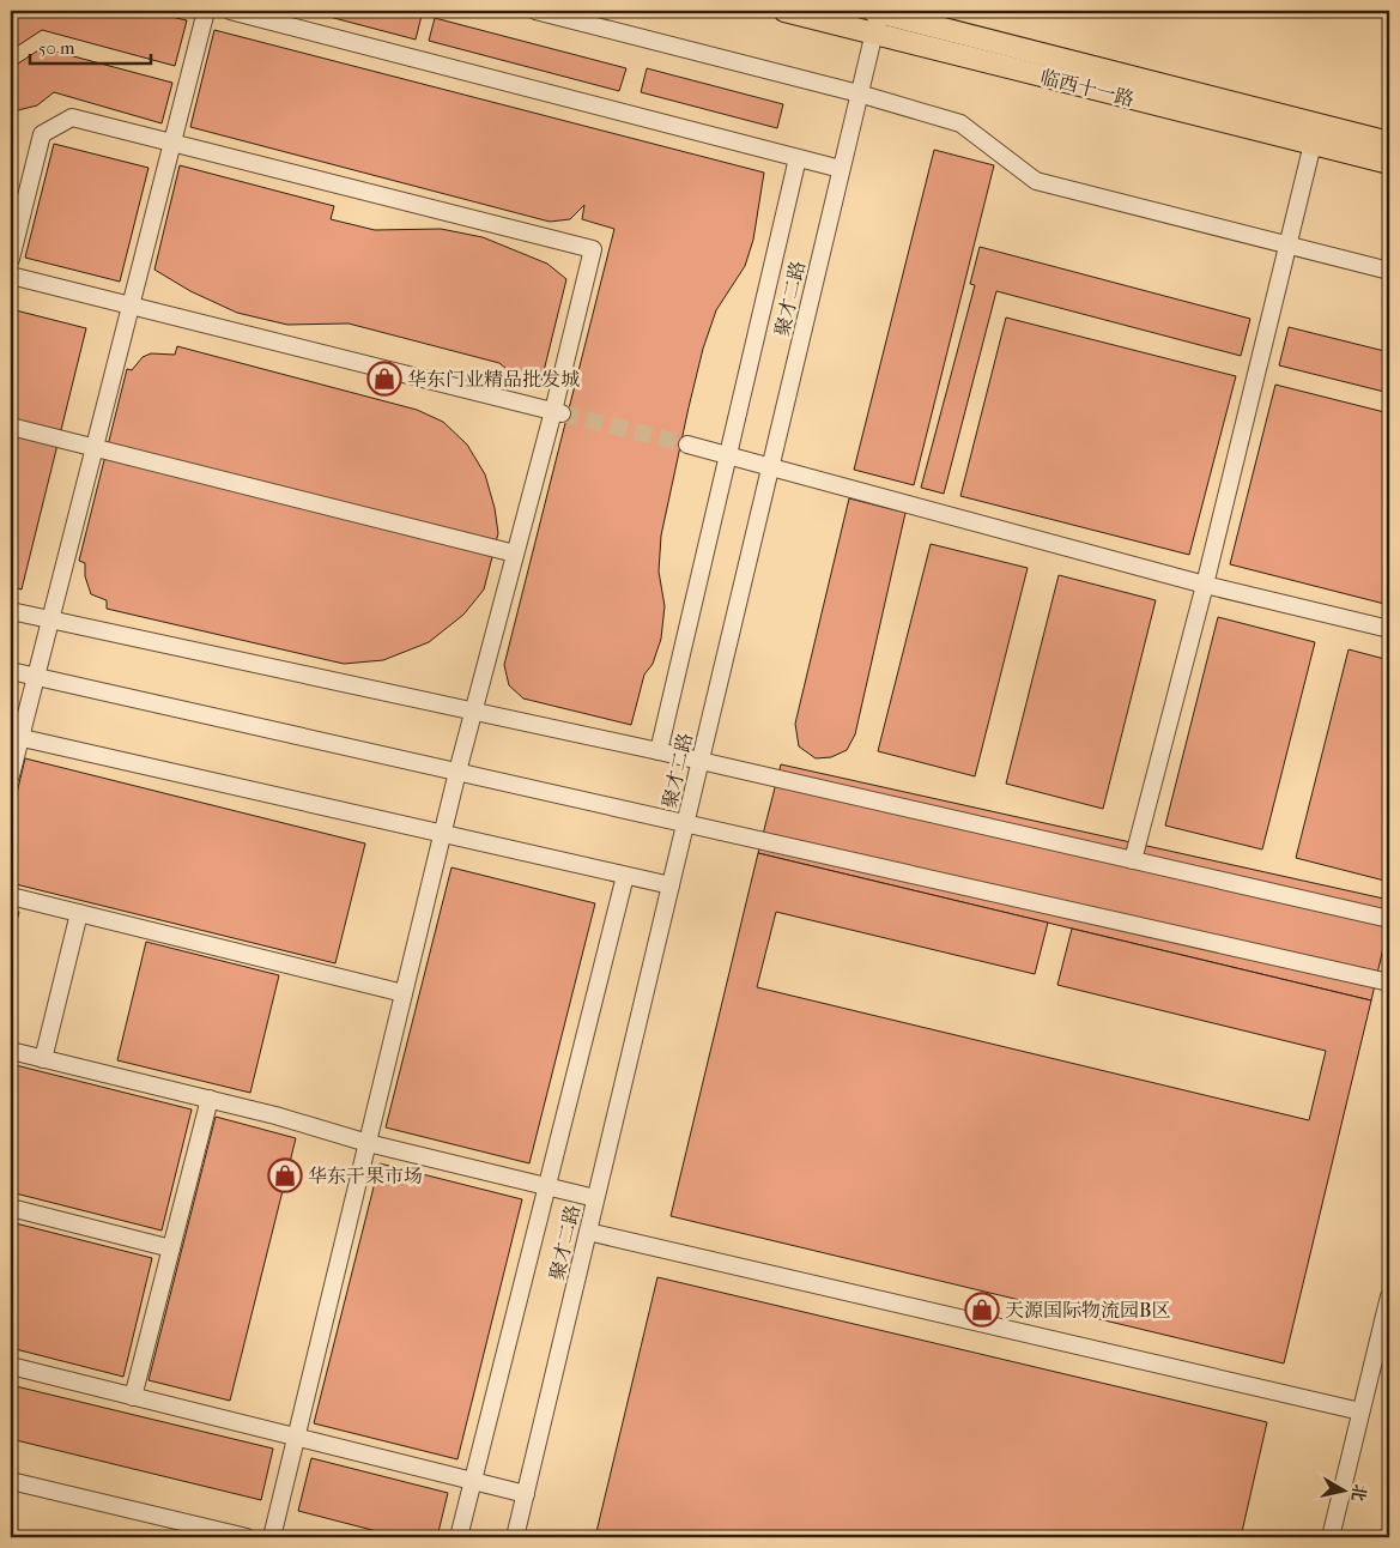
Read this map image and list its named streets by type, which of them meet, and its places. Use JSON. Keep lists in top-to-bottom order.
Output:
{
  "streets": {
    "main road": ["临西十一路"],
    "street": ["聚才二路"]
  },
  "crossings": [
    ["临西十一路", "聚才二路"]
  ],
  "places": {
    "shop": ["华东门业精品批发城", "华东干果市场", "天源国际物流园B区"]
  },
  "scale_bar": "50 m",
  "north": "right"
}
